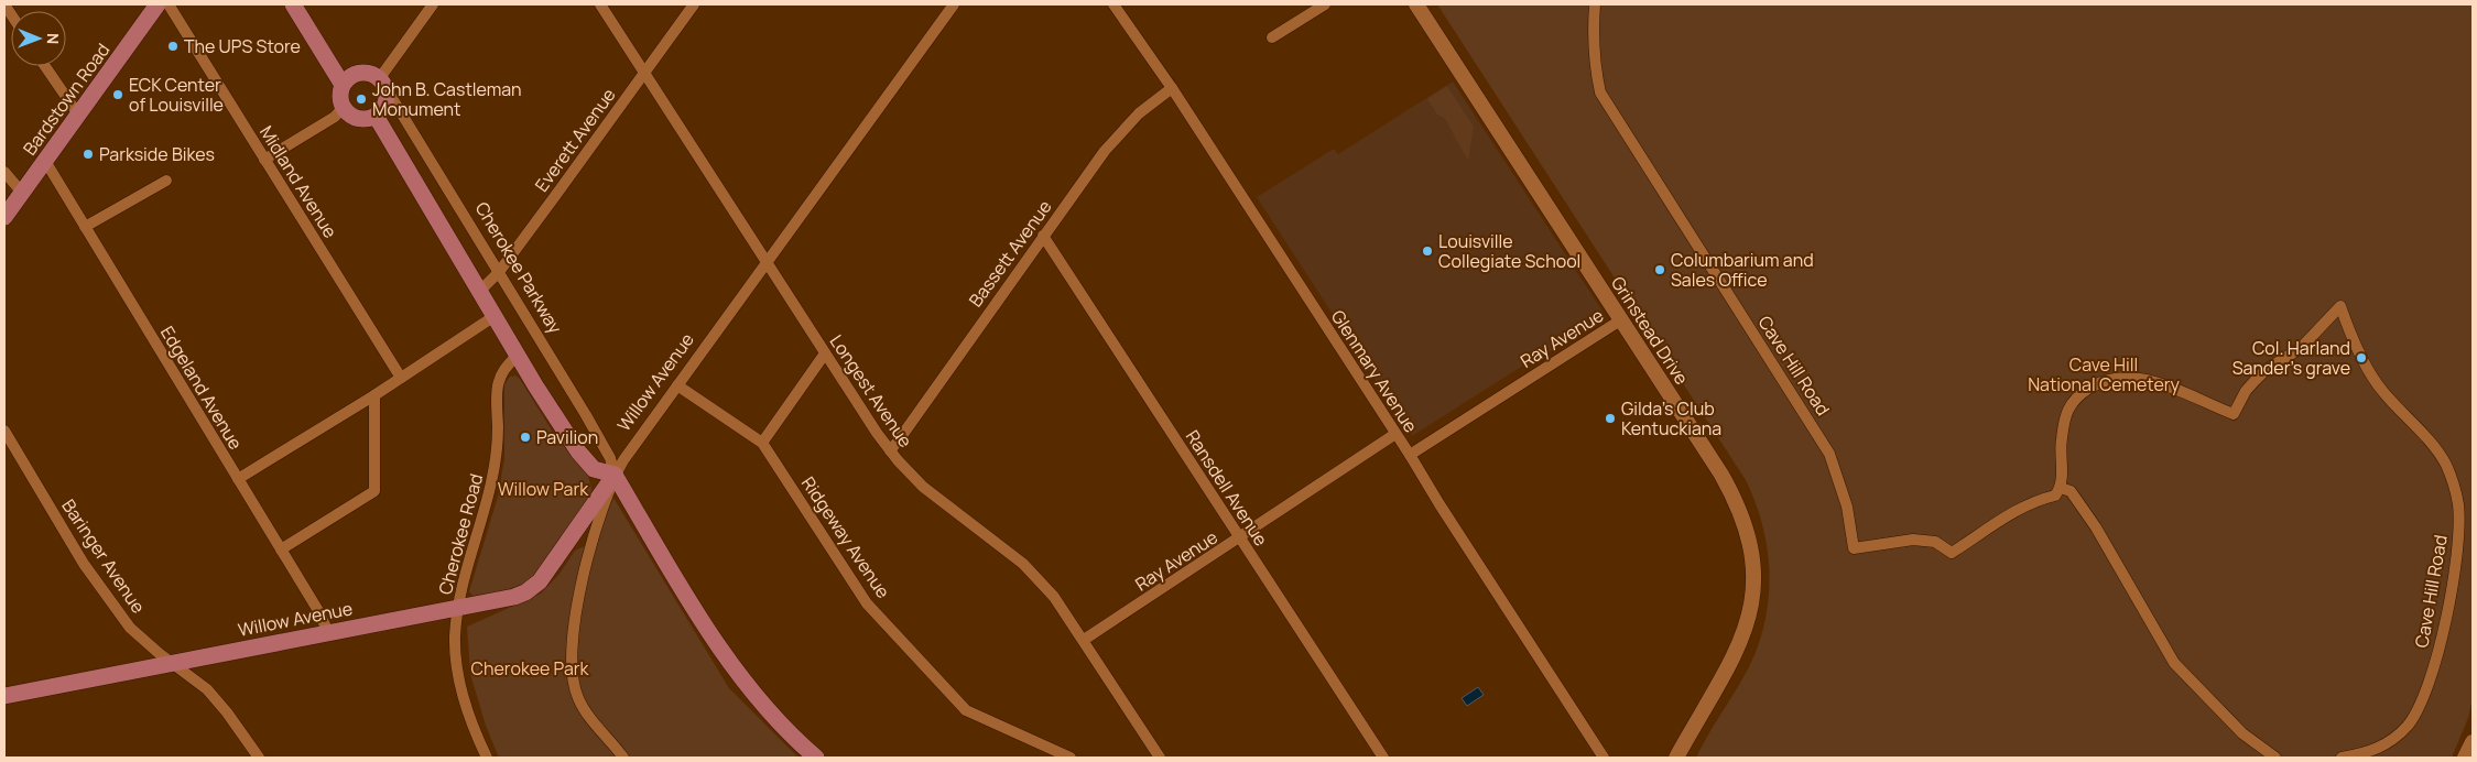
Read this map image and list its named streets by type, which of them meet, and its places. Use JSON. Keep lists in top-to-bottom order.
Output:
{
  "streets": {
    "main road": [
      "Bardstown Road",
      "Cherokee Parkway",
      "Grinstead Drive",
      "Willow Avenue"
    ],
    "street": [
      "Everett Avenue",
      "Midland Avenue",
      "Bassett Avenue",
      "Ray Avenue",
      "Cave Hill Road",
      "Glenmary Avenue",
      "Edgeland Avenue",
      "Longest Avenue",
      "Ransdell Avenue",
      "Cherokee Road",
      "Ridgeway Avenue",
      "Baringer Avenue"
    ]
  },
  "crossings": [
    ["Bardstown Road", "Edgeland Avenue"],
    ["Everett Avenue", "Cherokee Parkway"],
    ["Everett Avenue", "Longest Avenue"],
    ["Bassett Avenue", "Glenmary Avenue"],
    ["Bassett Avenue", "Longest Avenue"],
    ["Bassett Avenue", "Ransdell Avenue"],
    ["Cherokee Parkway", "Willow Avenue"],
    ["Grinstead Drive", "Ray Avenue"],
    ["Ray Avenue", "Glenmary Avenue"],
    ["Ray Avenue", "Longest Avenue"],
    ["Ray Avenue", "Ransdell Avenue"],
    ["Willow Avenue", "Edgeland Avenue"],
    ["Willow Avenue", "Longest Avenue"],
    ["Willow Avenue", "Cherokee Road"],
    ["Willow Avenue", "Ridgeway Avenue"],
    ["Willow Avenue", "Baringer Avenue"]
  ],
  "parks": ["Cave Hill National Cemetery", "Willow Park", "Cherokee Park"],
  "places": [
    "The UPS Store",
    "ECK Center of Louisville",
    "John B. Castleman Monument",
    "Parkside Bikes",
    "Louisville Collegiate School",
    "Columbarium and Sales Office",
    "Col. Harland Sander’s grave",
    "Gilda's Club Kentuckiana",
    "Pavilion"
  ],
  "north": "right"
}
